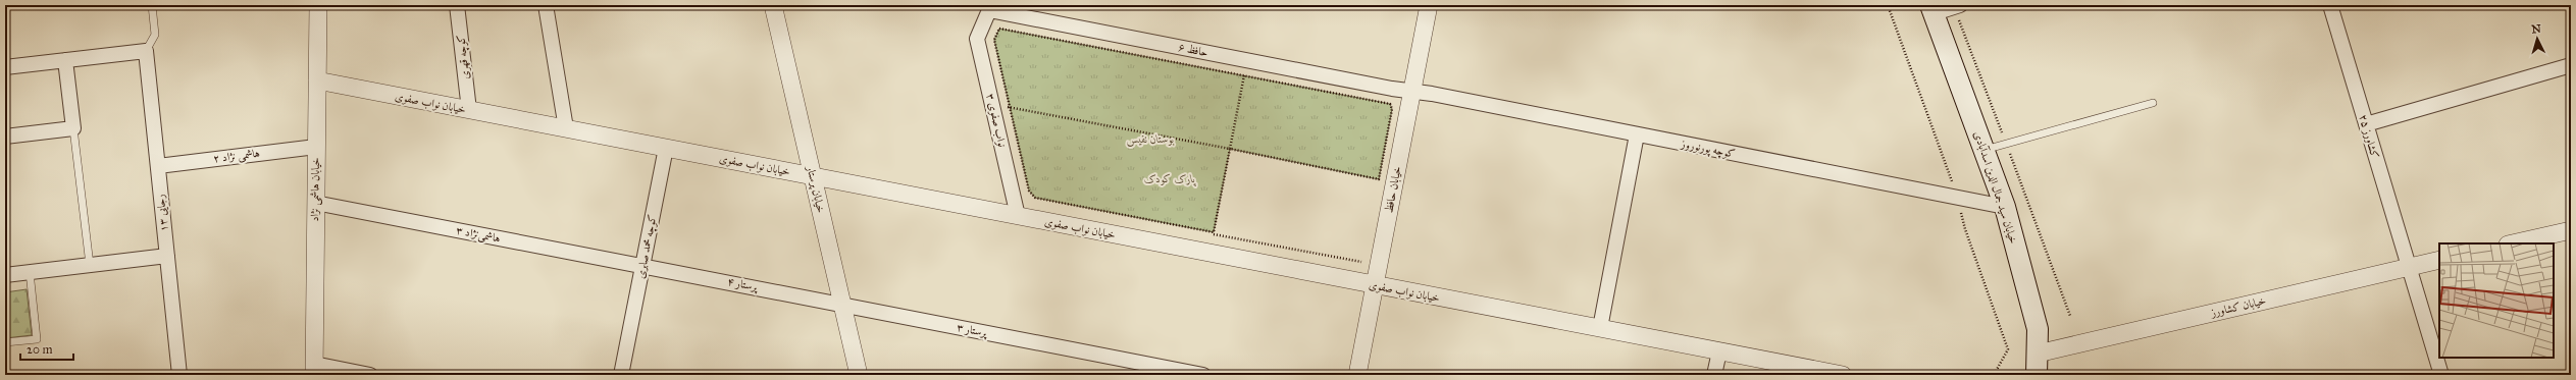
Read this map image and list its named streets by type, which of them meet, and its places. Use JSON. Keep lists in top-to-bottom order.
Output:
{
  "streets": {
    "main road": ["خیابان سید جمال الدین اسدآبادی"],
    "street": [
      "حافظ ۶",
      "کوچه قهری",
      "خیابان نواب صفوی",
      "نواب صفوی ۳",
      "کشاورز ۲۵",
      "کوچه پورنوروز",
      "هاشمی نژاد ۲",
      "خیابان هاشمی نژاد",
      "خیابان پرستار",
      "خیابان حافظ",
      "رجایی ۱۳",
      "هاشمی‌نژاد ۳",
      "کوچه محمد صابری",
      "پرستار ۴",
      "خیابان کشاورز",
      "پرستار ۳"
    ]
  },
  "crossings": [
    ["حافظ ۶", "نواب صفوی ۳"],
    ["حافظ ۶", "کوچه پورنوروز"],
    ["حافظ ۶", "خیابان حافظ"],
    ["کوچه قهری", "خیابان نواب صفوی"],
    ["خیابان نواب صفوی", "نواب صفوی ۳"],
    ["خیابان نواب صفوی", "خیابان هاشمی نژاد"],
    ["خیابان نواب صفوی", "خیابان پرستار"],
    ["خیابان نواب صفوی", "خیابان حافظ"],
    ["خیابان نواب صفوی", "کوچه محمد صابری"],
    ["کشاورز ۲۵", "خیابان کشاورز"],
    ["کوچه پورنوروز", "خیابان سید جمال الدین اسدآبادی"],
    ["کوچه پورنوروز", "خیابان حافظ"],
    ["هاشمی نژاد ۲", "خیابان هاشمی نژاد"],
    ["هاشمی نژاد ۲", "رجایی ۱۳"],
    ["خیابان سید جمال الدین اسدآبادی", "خیابان کشاورز"],
    ["خیابان هاشمی نژاد", "هاشمی‌نژاد ۳"],
    ["خیابان پرستار", "پرستار ۴"],
    ["خیابان پرستار", "پرستار ۳"],
    ["هاشمی‌نژاد ۳", "کوچه محمد صابری"],
    ["هاشمی‌نژاد ۳", "پرستار ۴"],
    ["کوچه محمد صابری", "پرستار ۴"],
    ["پرستار ۴", "پرستار ۳"]
  ],
  "parks": ["بوستان نفیس", "پارک کودک"],
  "scale_bar": "20 m",
  "north": "top"
}
